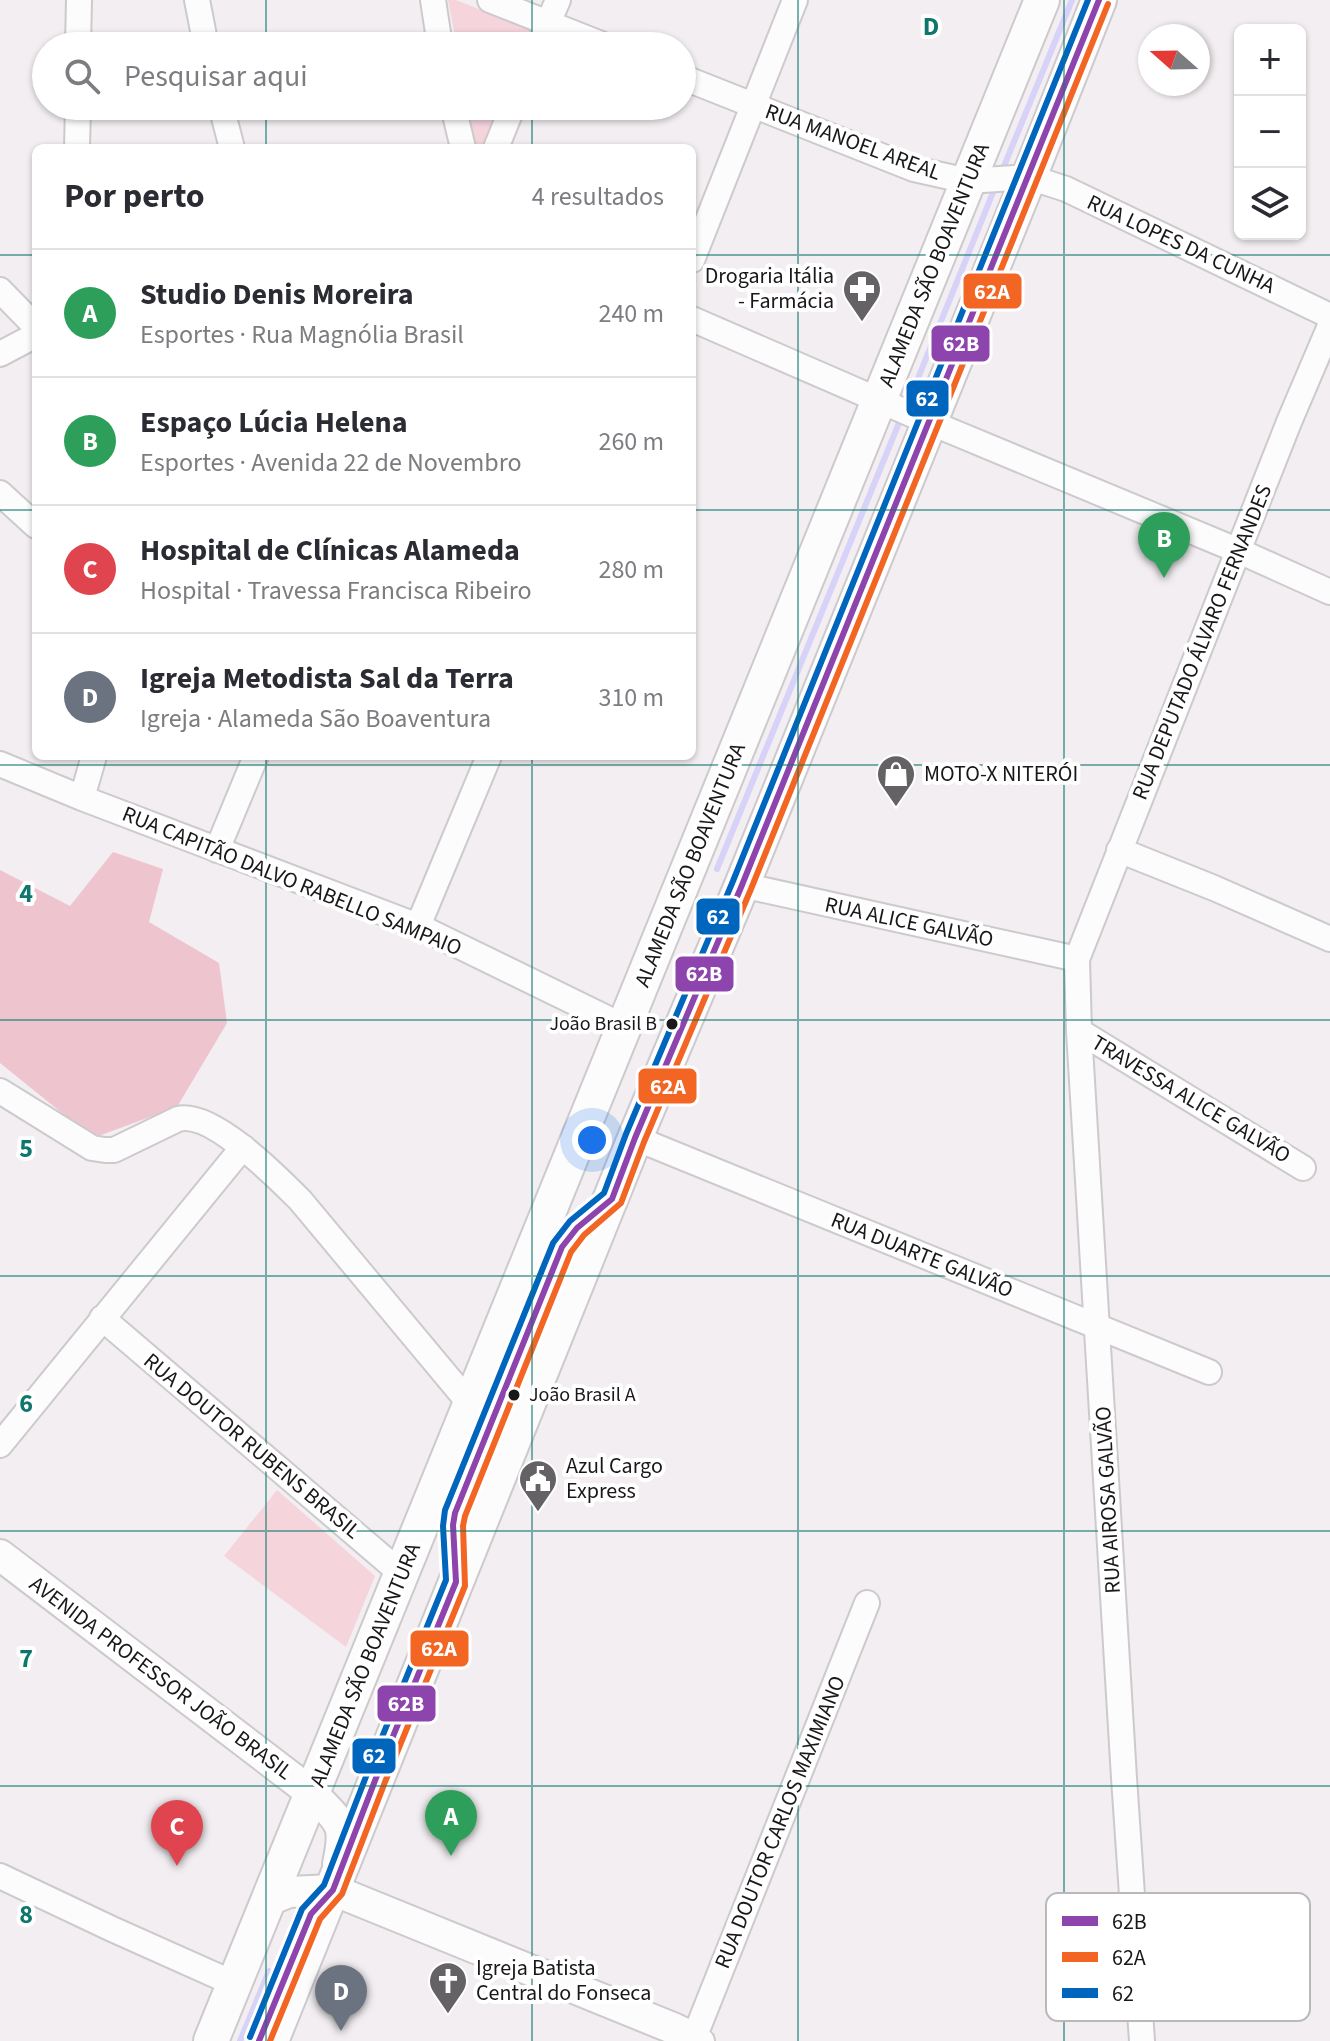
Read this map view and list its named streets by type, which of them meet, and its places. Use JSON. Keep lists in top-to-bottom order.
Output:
{
  "streets": {
    "highway": ["ALAMEDA SÃO BOAVENTURA"],
    "main road": ["AVENIDA PROFESSOR JOÃO BRASIL"],
    "street": [
      "RUA MANOEL AREAL",
      "RUA LOPES DA CUNHA",
      "RUA DEPUTADO ÁLVARO FERNANDES",
      "RUA CAPITÃO DALVO RABELLO SAMPAIO",
      "RUA ALICE GALVÃO",
      "TRAVESSA ALICE GALVÃO",
      "RUA DUARTE GALVÃO",
      "RUA DOUTOR RUBENS BRASIL",
      "RUA AIROSA GALVÃO",
      "RUA DOUTOR CARLOS MAXIMIANO"
    ]
  },
  "crossings": [
    ["RUA MANOEL AREAL", "RUA LOPES DA CUNHA"],
    ["RUA MANOEL AREAL", "ALAMEDA SÃO BOAVENTURA"],
    ["ALAMEDA SÃO BOAVENTURA", "RUA CAPITÃO DALVO RABELLO SAMPAIO"],
    ["ALAMEDA SÃO BOAVENTURA", "RUA DOUTOR RUBENS BRASIL"],
    ["ALAMEDA SÃO BOAVENTURA", "AVENIDA PROFESSOR JOÃO BRASIL"],
    ["RUA DEPUTADO ÁLVARO FERNANDES", "RUA ALICE GALVÃO"],
    ["RUA DEPUTADO ÁLVARO FERNANDES", "RUA AIROSA GALVÃO"],
    ["RUA ALICE GALVÃO", "RUA AIROSA GALVÃO"],
    ["TRAVESSA ALICE GALVÃO", "RUA AIROSA GALVÃO"],
    ["RUA DUARTE GALVÃO", "RUA AIROSA GALVÃO"]
  ],
  "places": {
    "pharmacy": ["Drogaria Itália - Farmácia"],
    "shop": ["MOTO-X NITERÓI"],
    "other": ["João Brasil B", "João Brasil A"],
    "public building": ["Azul Cargo Express"],
    "church": ["Igreja Batista Central do Fonseca"]
  },
  "lines": ["transit line 62B", "transit line 62", "transit line 62A"],
  "legend": ["62B", "62A", "62"],
  "north": "left",
  "page": {
    "map_buttons": ["+", "−"],
    "search": "Pesquisar aqui",
    "heading": ["Por perto", "4 resultados"],
    "list": [
      {
        "mark": "A",
        "name": "Studio Denis Moreira",
        "note": "Esportes · Rua Magnólia Brasil",
        "value": "240 m"
      },
      {
        "mark": "B",
        "name": "Espaço Lúcia Helena",
        "note": "Esportes · Avenida 22 de Novembro",
        "value": "260 m"
      },
      {
        "mark": "C",
        "name": "Hospital de Clínicas Alameda",
        "note": "Hospital · Travessa Francisca Ribeiro",
        "value": "280 m"
      },
      {
        "mark": "D",
        "name": "Igreja Metodista Sal da Terra",
        "note": "Igreja · Alameda São Boaventura",
        "value": "310 m"
      }
    ],
    "pins": [
      "B",
      "A",
      "C",
      "D"
    ]
  },
  "grid": {
    "columns": ["D"],
    "rows": [
      "4",
      "5",
      "6",
      "7",
      "8"
    ]
  }
}
